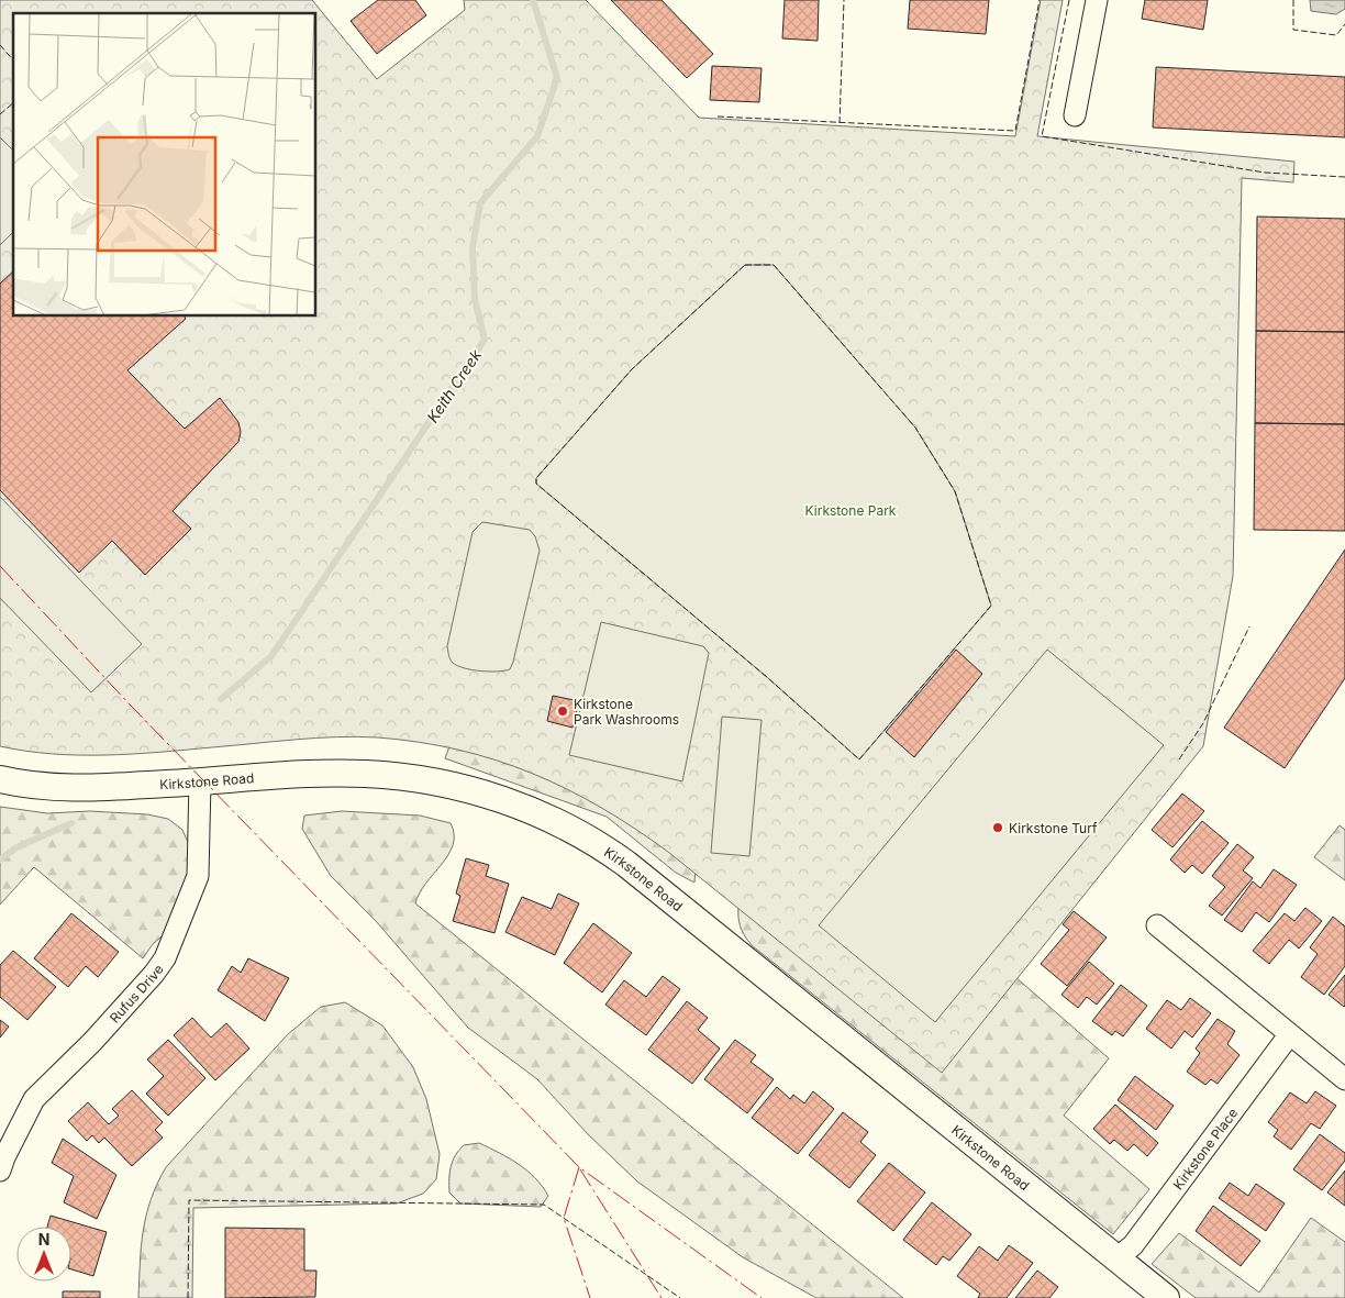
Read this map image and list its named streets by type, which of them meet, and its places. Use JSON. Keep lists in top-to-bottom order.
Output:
{
  "streets": {
    "street": ["Kirkstone Road", "Rufus Drive", "Kirkstone Place"]
  },
  "crossings": [
    ["Kirkstone Road", "Rufus Drive"],
    ["Kirkstone Road", "Kirkstone Place"]
  ],
  "water": ["Keith Creek"],
  "parks": ["Kirkstone Park"],
  "places": ["Kirkstone Park Washrooms", "Kirkstone Turf"],
  "north": "top"
}
